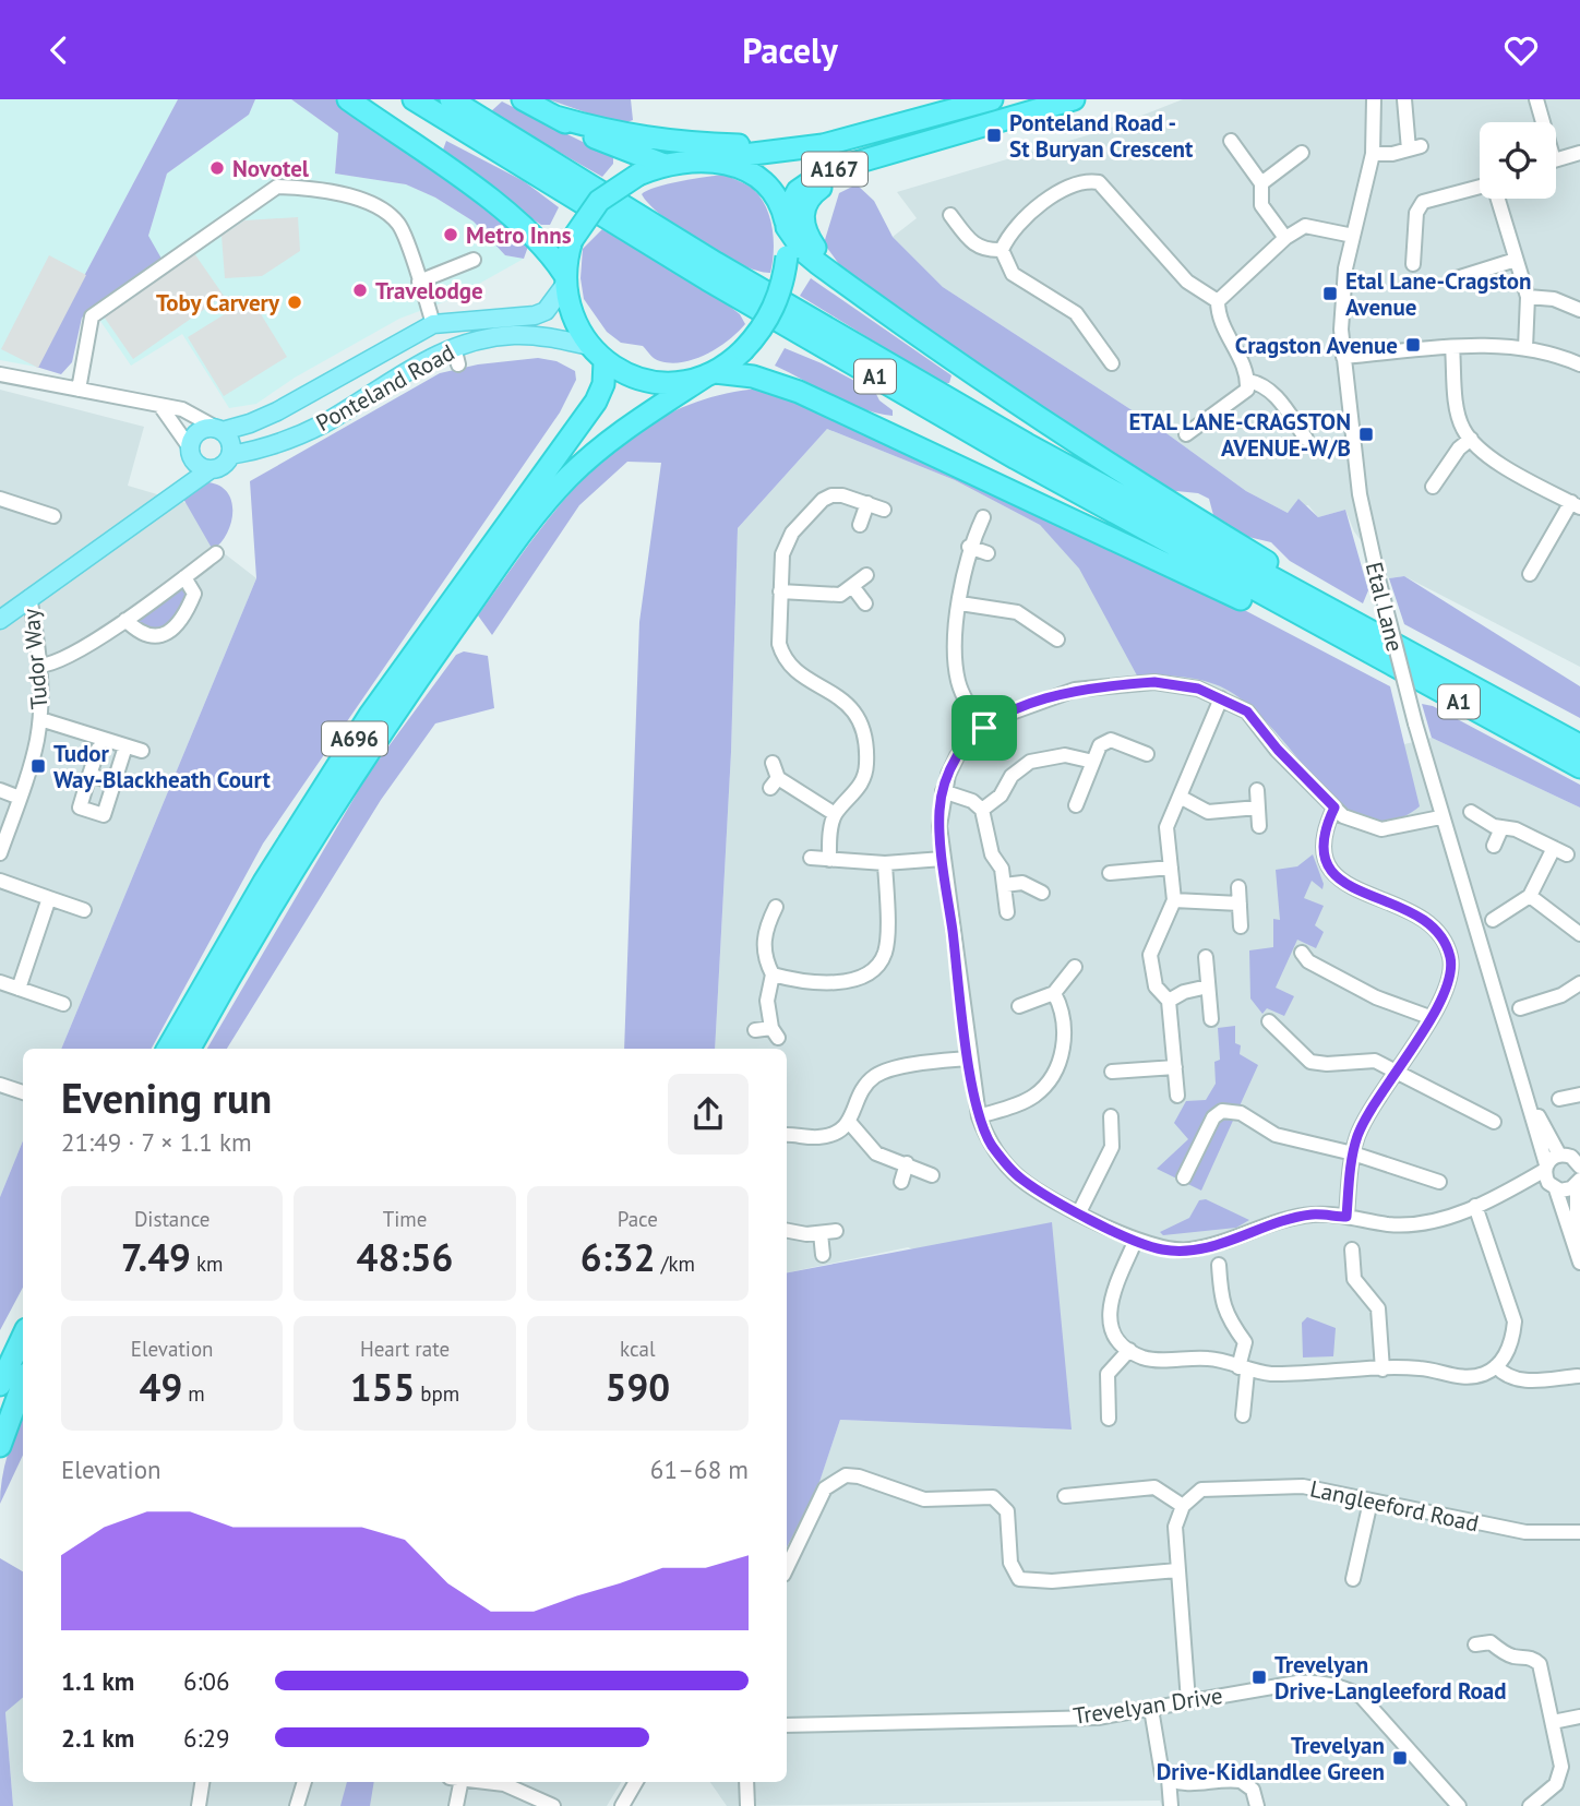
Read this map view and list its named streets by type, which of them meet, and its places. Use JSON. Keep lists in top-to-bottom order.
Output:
{
  "streets": {
    "highway": ["A167", "A1", "A696"],
    "main road": ["Ponteland Road"],
    "street": [
      "Etal Lane",
      "Tudor Way",
      "Langleeford Road",
      "Trevelyan Drive"
    ]
  },
  "crossings": [
    ["A167", "A1"],
    ["A167", "Ponteland Road"],
    ["A167", "A696"],
    ["A1", "Ponteland Road"],
    ["A1", "A696"],
    ["Ponteland Road", "A696"]
  ],
  "places": {
    "transit": [
      "Ponteland Road - St Buryan Crescent",
      "Etal Lane-Cragston Avenue",
      "Cragston Avenue",
      "ETAL LANE-CRAGSTON AVENUE-W/B",
      "Tudor Way-Blackheath Court",
      "Trevelyan Drive-Langleeford Road",
      "Trevelyan Drive-Kidlandlee Green"
    ],
    "other": [
      "Novotel",
      "Metro Inns",
      "Travelodge",
      "Toby Carvery"
    ]
  },
  "page": {
    "header": "Pacely",
    "heading": ["Evening run", "21:49 · 7 × 1.1 km"],
    "stats": [
      ["Distance", "7.49 km"],
      ["Time", "48:56"],
      ["Pace", "6:32 /km"],
      ["Elevation", "49 m"],
      ["Heart rate", "155 bpm"],
      ["kcal", "590"]
    ],
    "chart": ["Elevation", "61–68 m"],
    "list": [
      {
        "name": "1.1 km",
        "note": "6:06"
      },
      {
        "name": "2.1 km",
        "note": "6:29"
      }
    ]
  }
}
